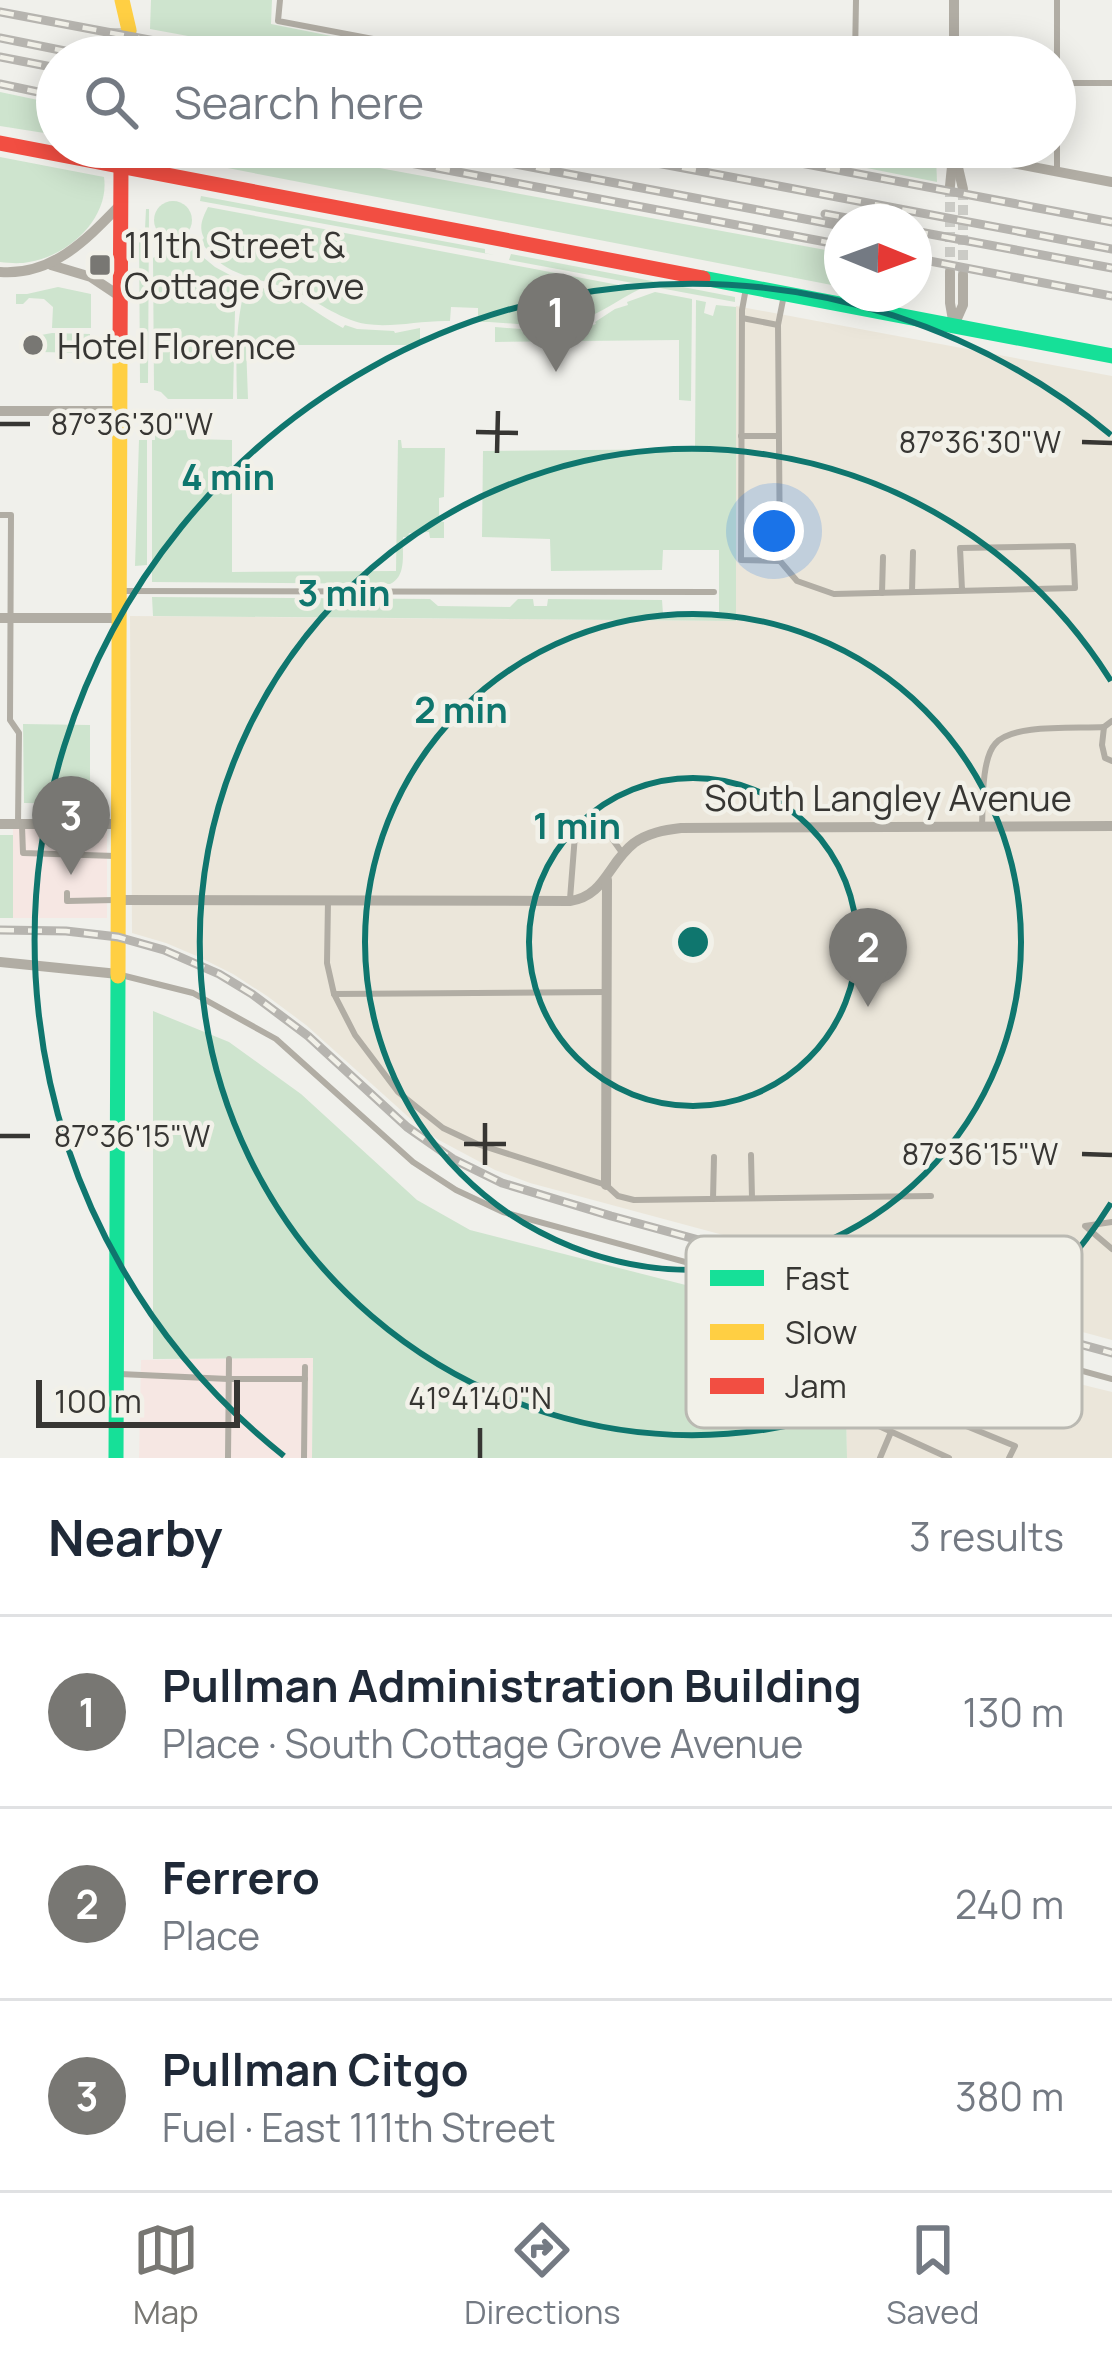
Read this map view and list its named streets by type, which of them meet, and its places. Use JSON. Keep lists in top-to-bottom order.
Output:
{
  "streets": {
    "street": ["South Langley Avenue"]
  },
  "places": {
    "transit": ["111th Street & Cottage Grove"],
    "other": ["Hotel Florence"]
  },
  "legend": ["Fast", "Slow", "Jam"],
  "scale_bar": "100 m",
  "north": "right",
  "page": {
    "search": "Search here",
    "pins": ["1", "3", "2"],
    "scale": "100 m",
    "heading": ["Nearby", "3 results"],
    "list": [
      {
        "mark": "1",
        "name": "Pullman Administration Building",
        "note": "Place · South Cottage Grove Avenue",
        "value": "130 m"
      },
      {
        "mark": "2",
        "name": "Ferrero",
        "note": "Place",
        "value": "240 m"
      },
      {
        "mark": "3",
        "name": "Pullman Citgo",
        "note": "Fuel · East 111th Street",
        "value": "380 m"
      }
    ],
    "nav": ["Map", "Directions", "Saved"]
  },
  "coordinates": ["87°36'30\"W", "87°36'15\"W", "41°41'40\"N"],
  "rings": [
    "4 min",
    "3 min",
    "2 min",
    "1 min"
  ]
}
